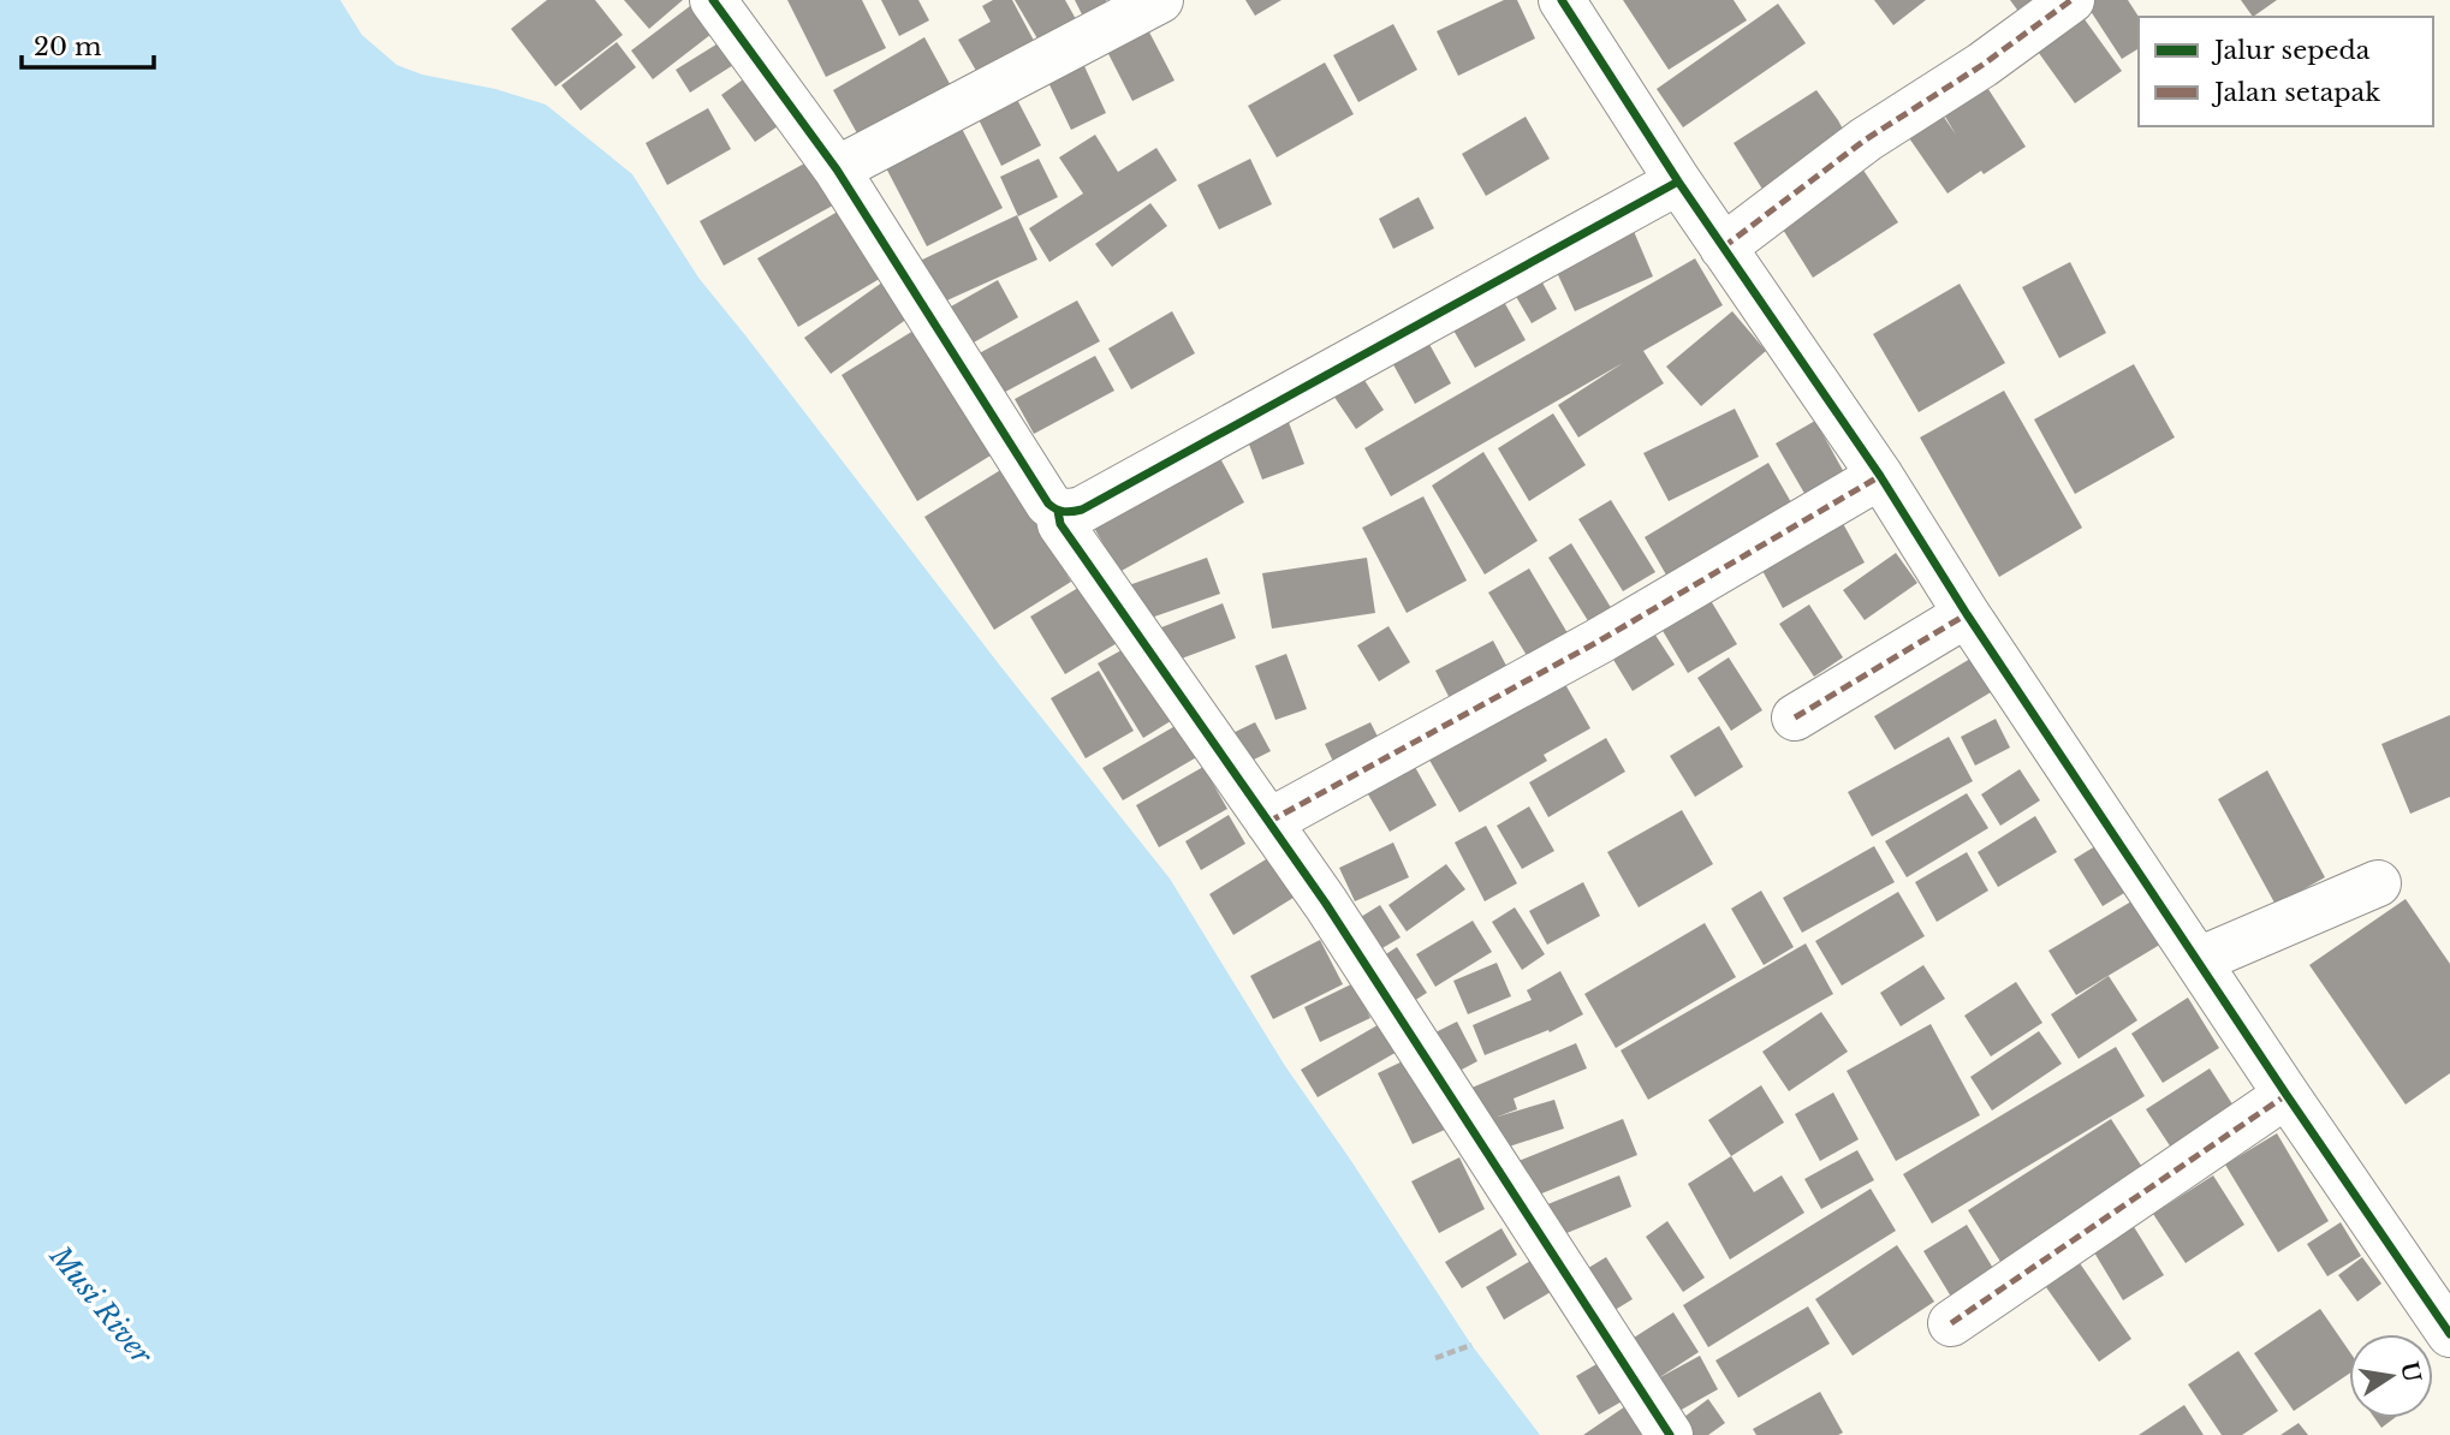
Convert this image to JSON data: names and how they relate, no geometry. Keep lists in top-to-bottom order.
{
  "water": ["Musi River"],
  "legend": ["Jalur sepeda", "Jalan setapak"],
  "scale_bar": "20 m",
  "north": "right"
}
